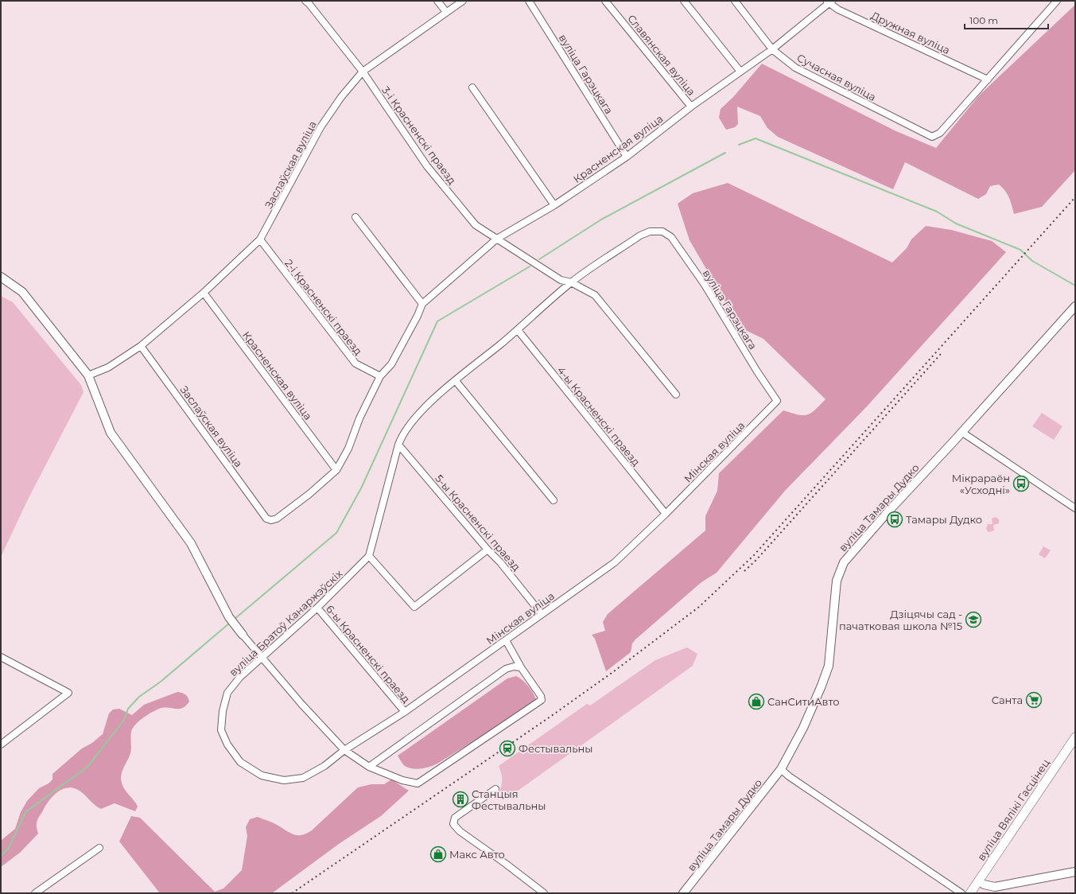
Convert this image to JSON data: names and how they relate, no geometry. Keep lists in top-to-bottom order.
{
  "streets": {
    "main road": ["вуліца Вялікі Гасцінец"],
    "street": [
      "Дружная вуліца",
      "Славянская вуліца",
      "вуліца Гарэцкага",
      "Сучасная вуліца",
      "3-і Красненскі праезд",
      "Красненская вуліца",
      "Заслаўская вуліца",
      "2-і Красненскі праезд",
      "4-ы Красненскі праезд",
      "Мінская вуліца",
      "вуліца Тамары Дудко",
      "5-ы Красненскі праезд",
      "вуліца Братоў Канаржэўскіх",
      "6-ы Красненскі праезд"
    ]
  },
  "crossings": [
    ["Дружная вуліца", "Сучасная вуліца"],
    ["Дружная вуліца", "Красненская вуліца"],
    ["Славянская вуліца", "Красненская вуліца"],
    ["вуліца Гарэцкага", "3-і Красненскі праезд"],
    ["вуліца Гарэцкага", "Красненская вуліца"],
    ["вуліца Гарэцкага", "Мінская вуліца"],
    ["Сучасная вуліца", "Красненская вуліца"],
    ["3-і Красненскі праезд", "Красненская вуліца"],
    ["3-і Красненскі праезд", "Заслаўская вуліца"],
    ["Красненская вуліца", "Заслаўская вуліца"],
    ["Красненская вуліца", "2-і Красненскі праезд"],
    ["Заслаўская вуліца", "2-і Красненскі праезд"],
    ["4-ы Красненскі праезд", "Мінская вуліца"],
    ["Мінская вуліца", "5-ы Красненскі праезд"],
    ["Мінская вуліца", "вуліца Братоў Канаржэўскіх"],
    ["Мінская вуліца", "6-ы Красненскі праезд"],
    ["вуліца Братоў Канаржэўскіх", "6-ы Красненскі праезд"]
  ],
  "places": {
    "bus stop": ["Мікрараён «Усходні»", "Тамары Дудко"],
    "school or university": ["Дзіцячы сад - пачатковая школа №15"],
    "supermarket": ["Санта"],
    "shop": ["СанСитиАвто", "Макс Авто"],
    "station": ["Фестывальны"],
    "building": ["Станцыя Фестывальны"]
  },
  "scale_bar": "100 m"
}
